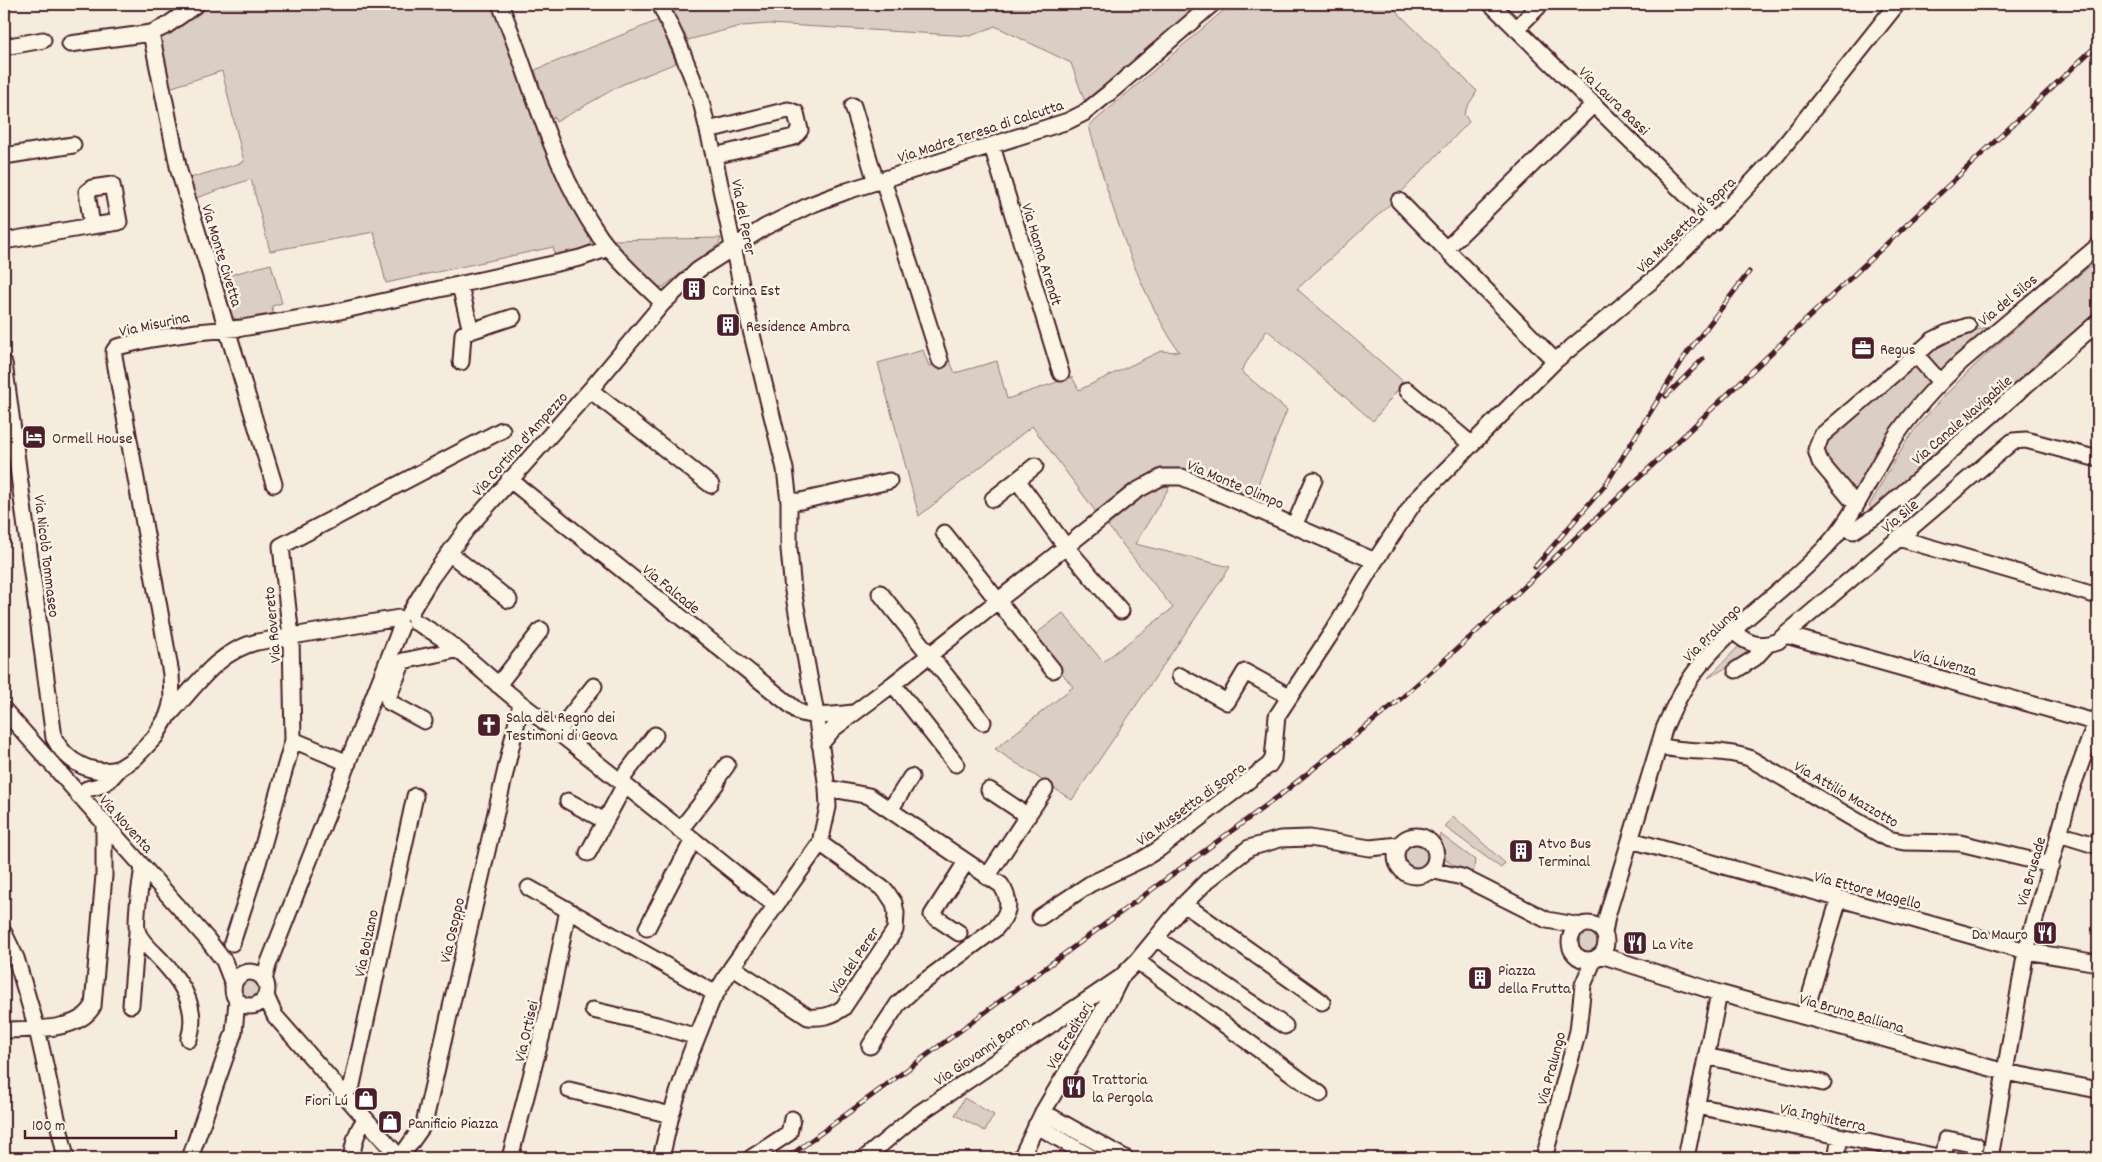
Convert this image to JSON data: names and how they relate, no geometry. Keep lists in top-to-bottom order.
{
  "streets": {
    "street": [
      "Via Laura Bassi",
      "Via Madre Teresa di Calcutta",
      "Via del Perer",
      "Via Mussetta di Sopra",
      "Via Hanna Arendt",
      "Via Monte Civetta",
      "Via del Silos",
      "Via Misurina",
      "Via Canale Navigabile",
      "Via Cortina d'Ampezzo",
      "Via Monte Olimpo",
      "Via Sile",
      "Via Nicolò Tommaseo",
      "Via Falcade",
      "Via Rovereto",
      "Via Pralungo",
      "Via Livenza",
      "Via Attilio Mazzotto",
      "Via Noventa",
      "Via Brusade",
      "Via Ettore Magello",
      "Via Osoppo",
      "Via Bolzano",
      "Via Bruno Balliana",
      "Via Ortisei",
      "Via Ereditari",
      "Via Giovanni Baron",
      "Via Inghilterra"
    ]
  },
  "crossings": [
    ["Via Laura Bassi", "Via Mussetta di Sopra"],
    ["Via Madre Teresa di Calcutta", "Via del Perer"],
    ["Via Madre Teresa di Calcutta", "Via Hanna Arendt"],
    ["Via Madre Teresa di Calcutta", "Via Cortina d'Ampezzo"],
    ["Via del Perer", "Via Cortina d'Ampezzo"],
    ["Via del Perer", "Via Monte Olimpo"],
    ["Via del Perer", "Via Falcade"],
    ["Via Mussetta di Sopra", "Via Monte Olimpo"],
    ["Via Monte Civetta", "Via Misurina"],
    ["Via del Silos", "Via Pralungo"],
    ["Via Misurina", "Via Noventa"],
    ["Via Canale Navigabile", "Via Pralungo"],
    ["Via Cortina d'Ampezzo", "Via Falcade"],
    ["Via Cortina d'Ampezzo", "Via Noventa"],
    ["Via Sile", "Via Livenza"],
    ["Via Pralungo", "Via Attilio Mazzotto"],
    ["Via Pralungo", "Via Ettore Magello"],
    ["Via Pralungo", "Via Bruno Balliana"],
    ["Via Pralungo", "Via Ereditari"],
    ["Via Livenza", "Via Brusade"],
    ["Via Attilio Mazzotto", "Via Brusade"],
    ["Via Brusade", "Via Ettore Magello"],
    ["Via Brusade", "Via Bruno Balliana"],
    ["Via Bruno Balliana", "Via Ereditari"],
    ["Via Ereditari", "Via Giovanni Baron"]
  ],
  "places": {
    "building": [
      "Cortina Est",
      "Residence Ambra",
      "Atvo Bus Terminal",
      "Piazza della Frutta"
    ],
    "office": ["Regus"],
    "hotel": ["Ormell House"],
    "church": ["Sala del Regno dei Testimoni di Geova"],
    "restaurant": ["Da Mauro", "La Vite", "Trattoria la Pergola"],
    "shop": ["Fiori Lú", "Panificio Piazza"]
  },
  "scale_bar": "100 m"
}
